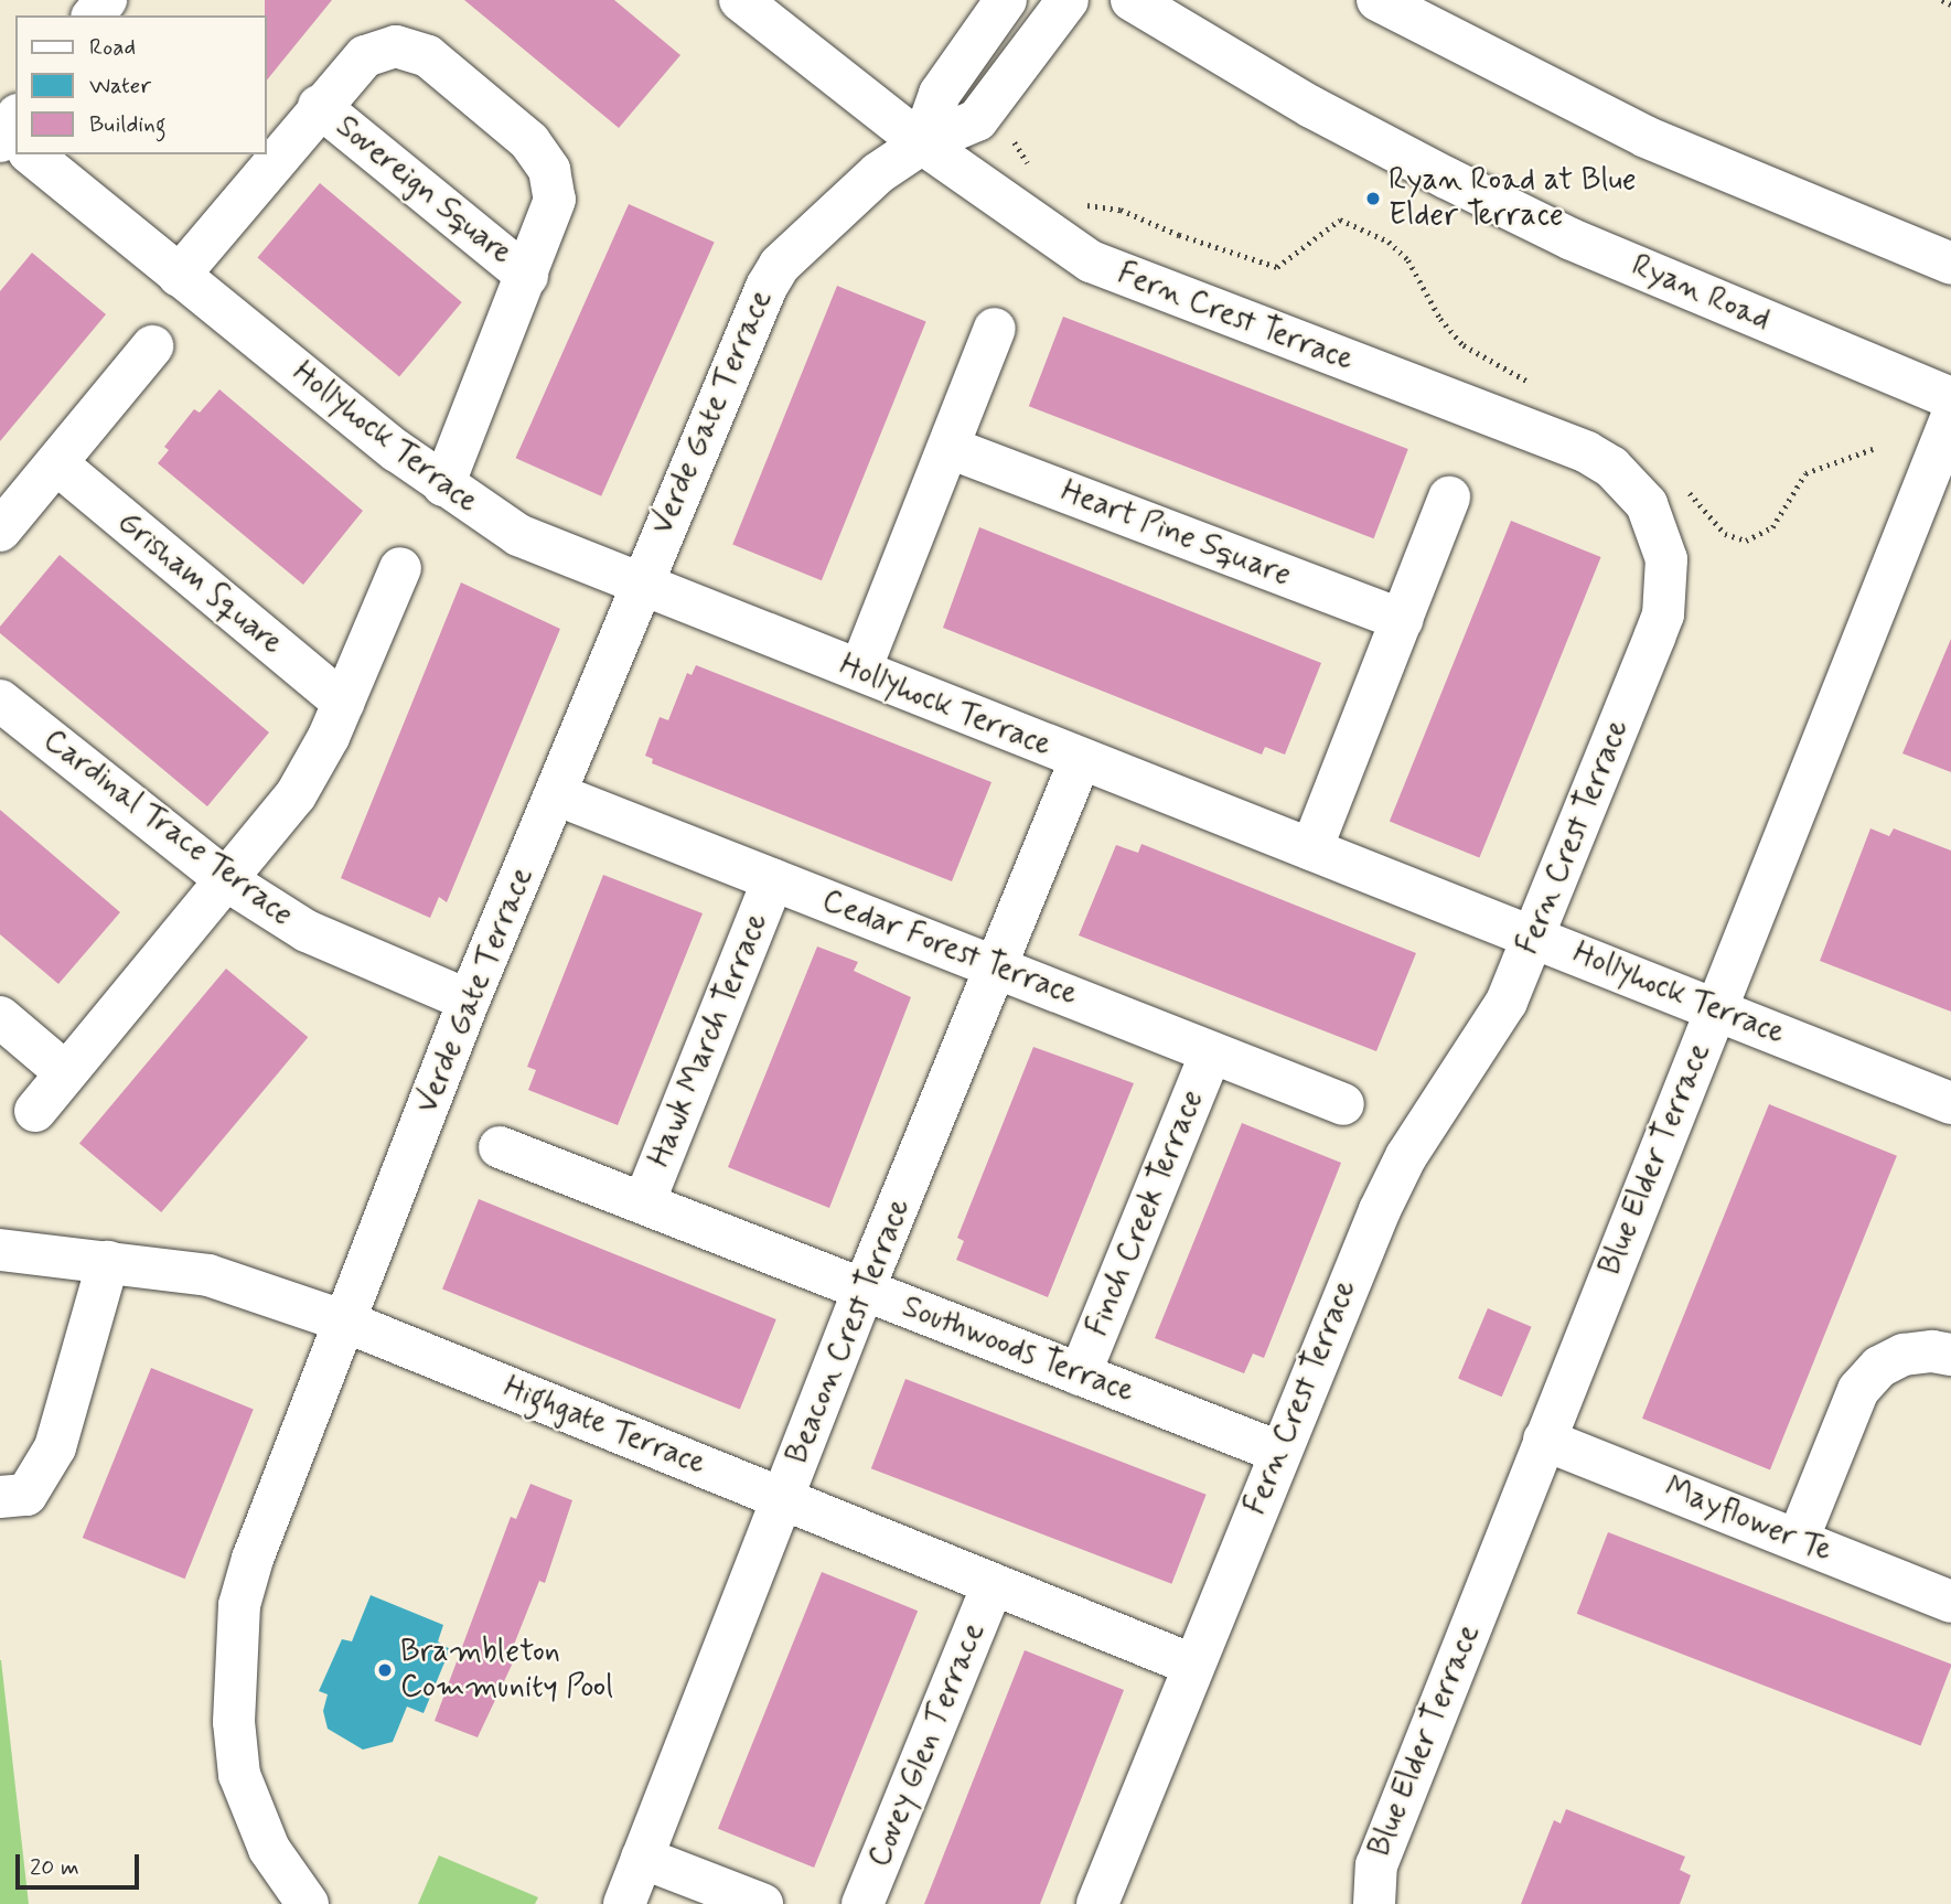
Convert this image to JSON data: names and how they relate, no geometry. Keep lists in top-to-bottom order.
{
  "streets": {
    "street": [
      "Sovereign Square",
      "Ryan Road",
      "Fern Crest Terrace",
      "Verde Gate Terrace",
      "Hollyhock Terrace",
      "Heart Pine Square",
      "Grisham Square",
      "Cardinal Trace Terrace",
      "Cedar Forest Terrace",
      "Hawk March Terrace",
      "Blue Elder Terrace",
      "Finch Creek Terrace",
      "Beacon Crest Terrace",
      "Southwoods Terrace",
      "Highgate Terrace",
      "Mayflower Te",
      "Covey Glen Terrace"
    ]
  },
  "crossings": [
    ["Sovereign Square", "Hollyhock Terrace"],
    ["Fern Crest Terrace", "Verde Gate Terrace"],
    ["Fern Crest Terrace", "Hollyhock Terrace"],
    ["Fern Crest Terrace", "Southwoods Terrace"],
    ["Fern Crest Terrace", "Highgate Terrace"],
    ["Verde Gate Terrace", "Hollyhock Terrace"],
    ["Verde Gate Terrace", "Cardinal Trace Terrace"],
    ["Verde Gate Terrace", "Cedar Forest Terrace"],
    ["Verde Gate Terrace", "Highgate Terrace"],
    ["Hollyhock Terrace", "Blue Elder Terrace"],
    ["Hollyhock Terrace", "Beacon Crest Terrace"],
    ["Cedar Forest Terrace", "Hawk March Terrace"],
    ["Cedar Forest Terrace", "Finch Creek Terrace"],
    ["Cedar Forest Terrace", "Beacon Crest Terrace"],
    ["Hawk March Terrace", "Southwoods Terrace"],
    ["Blue Elder Terrace", "Mayflower Te"],
    ["Finch Creek Terrace", "Southwoods Terrace"],
    ["Beacon Crest Terrace", "Southwoods Terrace"],
    ["Beacon Crest Terrace", "Highgate Terrace"],
    ["Highgate Terrace", "Covey Glen Terrace"]
  ],
  "places": ["Ryan Road at Blue Elder Terrace", "Brambleton Community Pool"],
  "legend": ["Road", "Water", "Building"],
  "scale_bar": "20 m"
}
